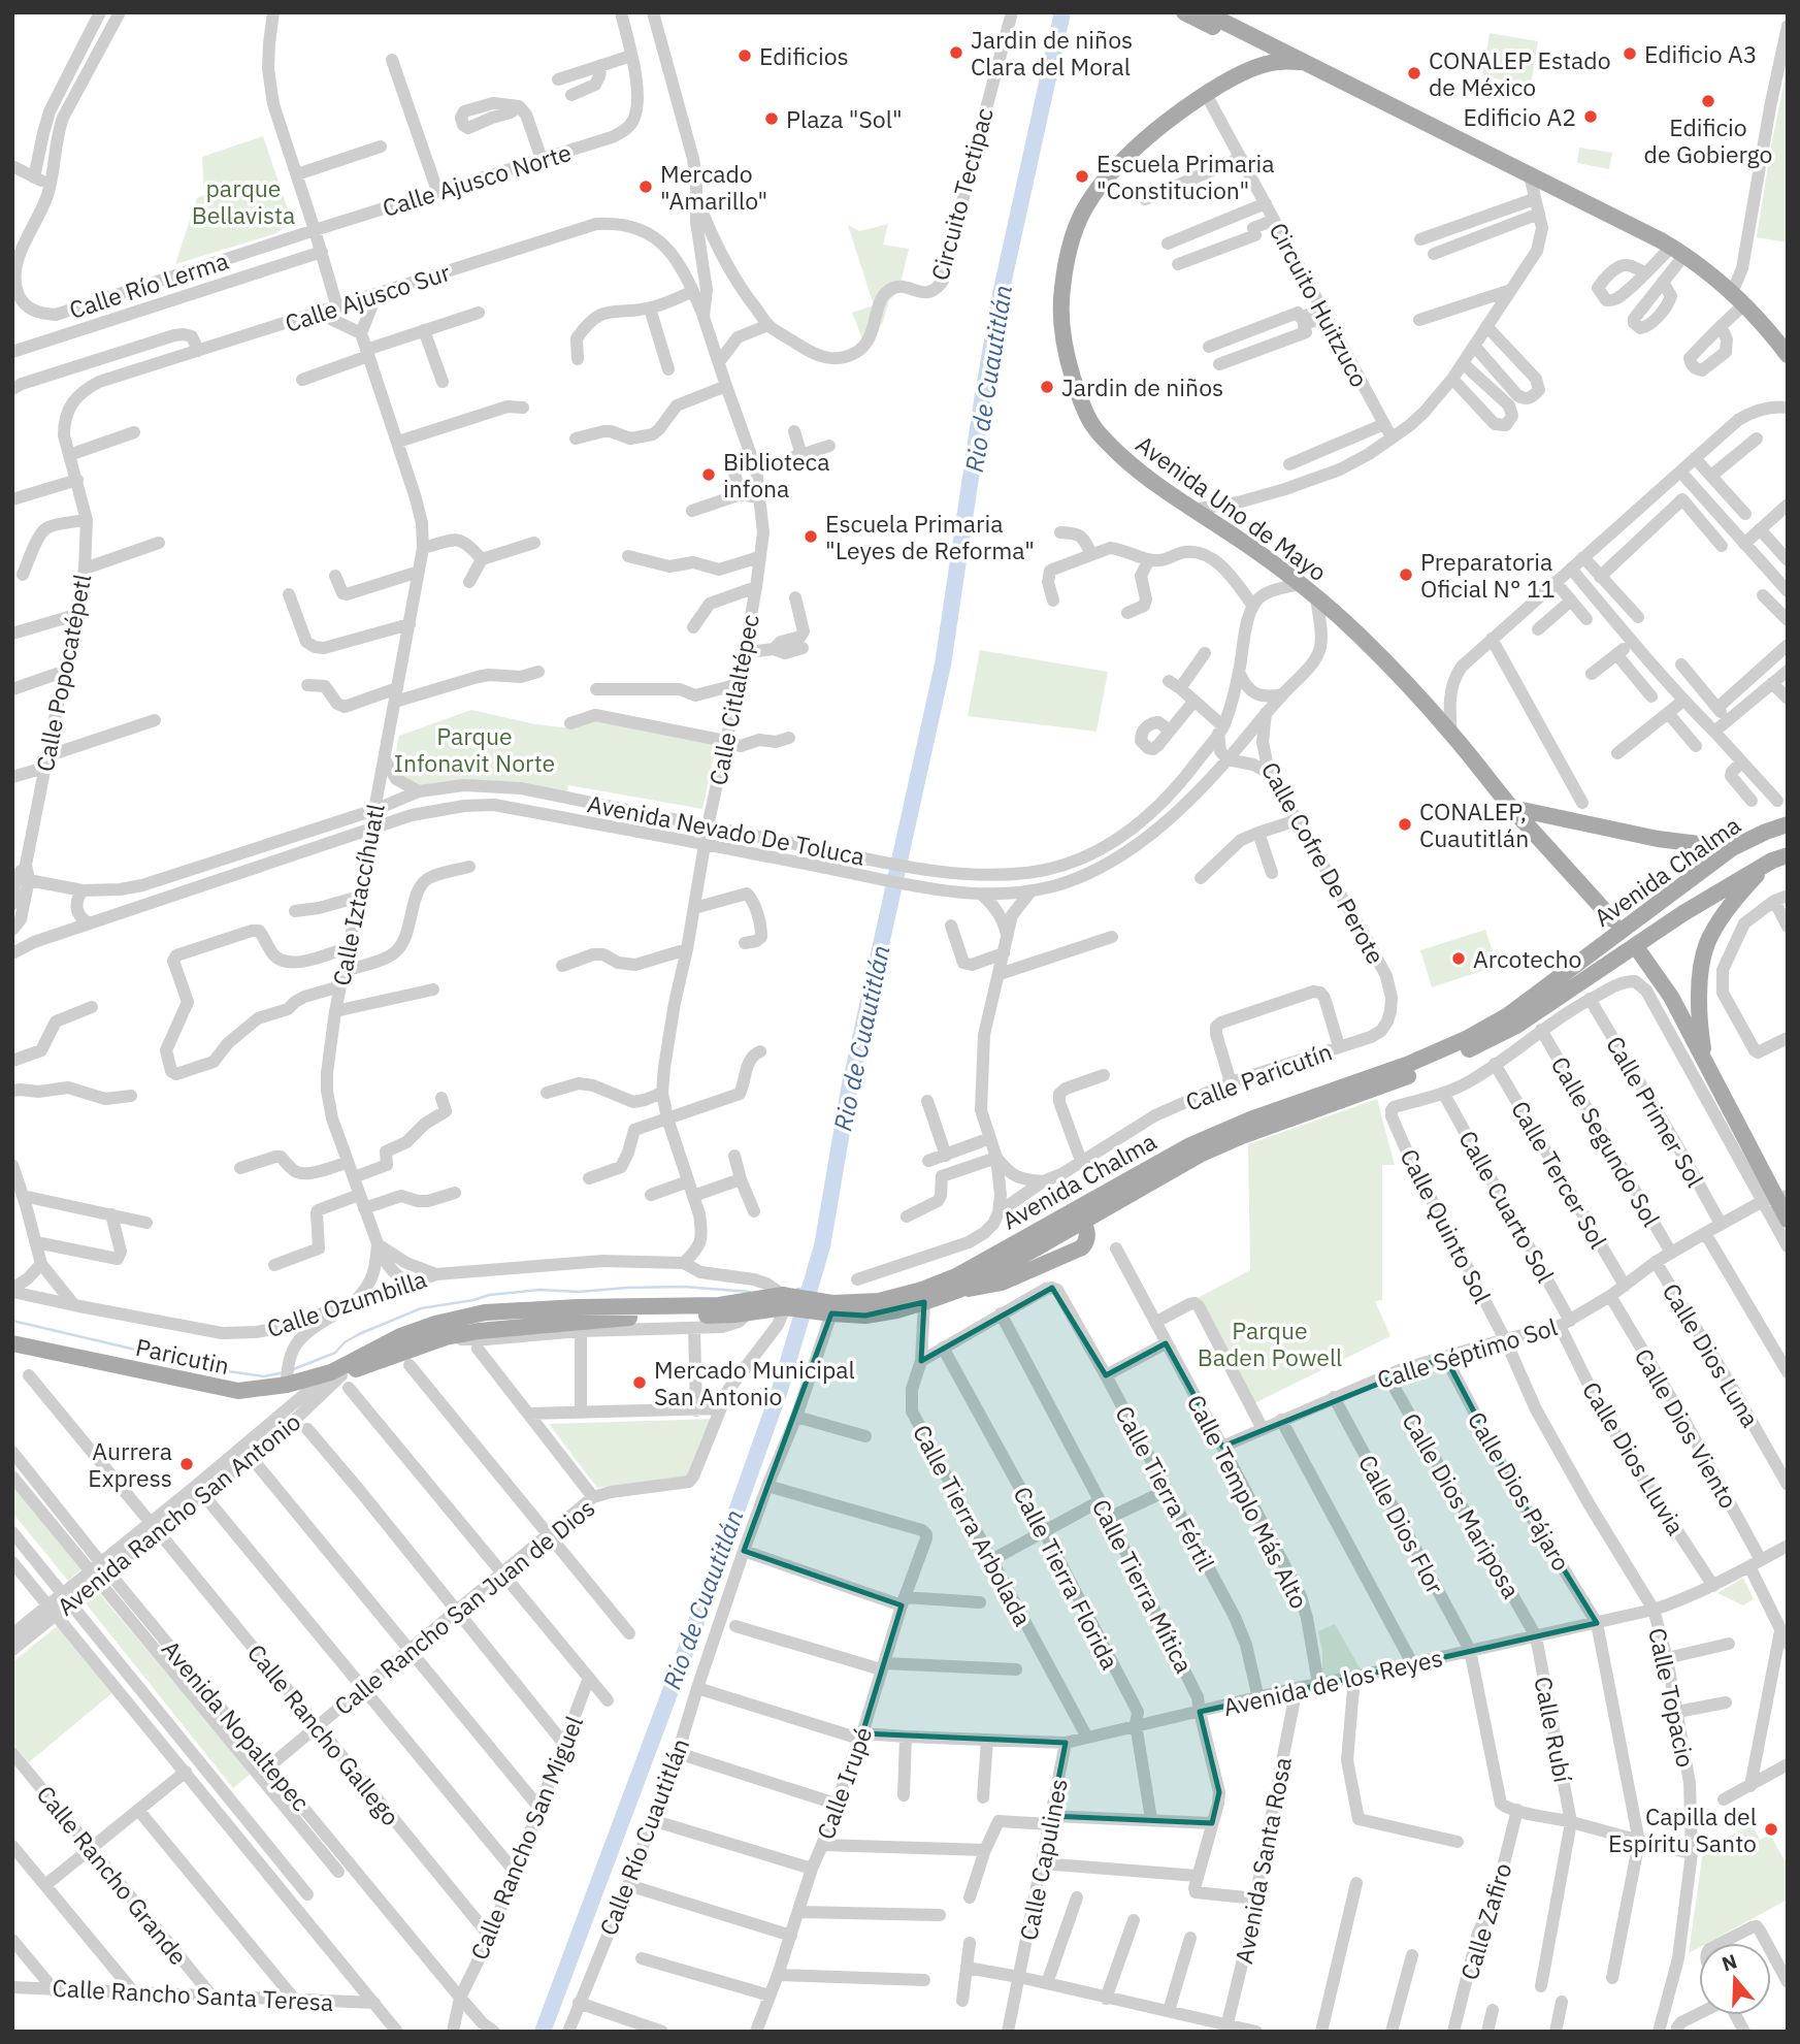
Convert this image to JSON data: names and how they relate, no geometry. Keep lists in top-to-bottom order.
{
  "streets": {
    "main road": ["Avenida Uno de Mayo", "Avenida Chalma", "Paricutin"],
    "street": [
      "Calle Ajusco Norte",
      "Circuito Tectipac",
      "Calle Río Lerma",
      "Calle Ajusco Sur",
      "Circuito Huitzuco",
      "Calle Popocatépetl",
      "Calle Citlaltépec",
      "Avenida Nevado De Toluca",
      "Calle Cofre De Perote",
      "Calle Iztaccíhuatl",
      "Calle Paricutín",
      "Calle Primer Sol",
      "Calle Segundo Sol",
      "Calle Tercer Sol",
      "Calle Cuarto Sol",
      "Calle Quinto Sol",
      "Calle Ozumbilla",
      "Calle Séptimo Sol",
      "Calle Dios Luna",
      "Calle Dios Viento",
      "Calle Dios Lluvia",
      "Calle Tierra Fértil",
      "Calle Dios Pájaro",
      "Calle Templo Más Alto",
      "Calle Dios Mariposa",
      "Avenida Rancho San Antonio",
      "Calle Dios Flor",
      "Calle Tierra Arbolada",
      "Calle Tierra Florida",
      "Calle Tierra Mítica",
      "Calle Rancho San Juan de Dios",
      "Avenida de los Reyes",
      "Calle Topacio",
      "Avenida Nopaltepec",
      "Calle Rubí",
      "Calle Rancho Gallego",
      "Calle Irupé",
      "Calle Río Cuautitlán",
      "Calle Rancho San Miguel",
      "Calle Capulines",
      "Avenida Santa Rosa",
      "Calle Rancho Grande",
      "Calle Zafiro",
      "Calle Rancho Santa Teresa"
    ]
  },
  "crossings": [
    ["Calle Ajusco Norte", "Calle Río Lerma"],
    ["Calle Ajusco Sur", "Calle Popocatépetl"],
    ["Calle Ajusco Sur", "Calle Citlaltépec"],
    ["Circuito Huitzuco", "Avenida Uno de Mayo"],
    ["Avenida Uno de Mayo", "Avenida Nevado De Toluca"],
    ["Calle Popocatépetl", "Avenida Nevado De Toluca"],
    ["Calle Citlaltépec", "Avenida Nevado De Toluca"],
    ["Calle Citlaltépec", "Calle Ozumbilla"],
    ["Avenida Nevado De Toluca", "Calle Cofre De Perote"],
    ["Avenida Nevado De Toluca", "Calle Iztaccíhuatl"],
    ["Calle Cofre De Perote", "Calle Paricutín"],
    ["Avenida Chalma", "Paricutin"],
    ["Avenida Chalma", "Avenida Rancho San Antonio"],
    ["Avenida Chalma", "Calle Tierra Arbolada"],
    ["Avenida Chalma", "Calle Rancho San Juan de Dios"],
    ["Avenida Chalma", "Calle Río Cuautitlán"],
    ["Calle Iztaccíhuatl", "Calle Ozumbilla"],
    ["Calle Primer Sol", "Calle Séptimo Sol"],
    ["Calle Segundo Sol", "Calle Séptimo Sol"],
    ["Calle Tercer Sol", "Calle Séptimo Sol"],
    ["Calle Cuarto Sol", "Calle Quinto Sol"],
    ["Calle Cuarto Sol", "Calle Séptimo Sol"],
    ["Calle Cuarto Sol", "Calle Dios Lluvia"],
    ["Calle Quinto Sol", "Calle Séptimo Sol"],
    ["Calle Quinto Sol", "Avenida de los Reyes"],
    ["Calle Quinto Sol", "Calle Topacio"],
    ["Calle Séptimo Sol", "Calle Dios Luna"],
    ["Calle Séptimo Sol", "Calle Dios Viento"],
    ["Calle Séptimo Sol", "Calle Dios Lluvia"],
    ["Calle Séptimo Sol", "Calle Dios Pájaro"],
    ["Calle Séptimo Sol", "Calle Templo Más Alto"],
    ["Calle Séptimo Sol", "Calle Dios Mariposa"],
    ["Calle Séptimo Sol", "Calle Dios Flor"],
    ["Paricutin", "Avenida Rancho San Antonio"],
    ["Calle Dios Viento", "Avenida de los Reyes"],
    ["Calle Dios Lluvia", "Avenida de los Reyes"],
    ["Calle Tierra Fértil", "Calle Tierra Mítica"],
    ["Calle Tierra Fértil", "Avenida de los Reyes"],
    ["Calle Dios Pájaro", "Avenida de los Reyes"],
    ["Calle Templo Más Alto", "Avenida de los Reyes"],
    ["Calle Dios Mariposa", "Avenida de los Reyes"],
    ["Calle Dios Mariposa", "Calle Rubí"],
    ["Avenida Rancho San Antonio", "Avenida Nopaltepec"],
    ["Avenida Rancho San Antonio", "Calle Rancho Gallego"],
    ["Calle Dios Flor", "Avenida de los Reyes"],
    ["Calle Tierra Arbolada", "Avenida de los Reyes"],
    ["Calle Tierra Florida", "Avenida de los Reyes"],
    ["Calle Tierra Mítica", "Avenida de los Reyes"],
    ["Calle Rancho San Juan de Dios", "Avenida Nopaltepec"],
    ["Calle Rancho San Juan de Dios", "Calle Rancho Gallego"],
    ["Avenida de los Reyes", "Calle Topacio"],
    ["Avenida de los Reyes", "Calle Rubí"],
    ["Avenida de los Reyes", "Calle Irupé"],
    ["Avenida de los Reyes", "Calle Río Cuautitlán"],
    ["Avenida de los Reyes", "Calle Capulines"],
    ["Avenida de los Reyes", "Avenida Santa Rosa"],
    ["Avenida Nopaltepec", "Calle Rancho San Miguel"],
    ["Calle Rancho Gallego", "Calle Rancho San Miguel"],
    ["Calle Irupé", "Calle Río Cuautitlán"],
    ["Calle Rancho Grande", "Calle Rancho Santa Teresa"]
  ],
  "water": ["Rio de Cuautitlán"],
  "parks": ["parque Bellavista", "Parque Infonavit Norte", "Parque Baden Powell"],
  "places": [
    "Jardin de niños Clara del Moral",
    "Edificio A3",
    "Edificios",
    "CONALEP Estado de México",
    "Edificio de Gobiergo",
    "Edificio A2",
    "Plaza \"Sol\"",
    "Escuela Primaria \"Constitucion\"",
    "Mercado \"Amarillo\"",
    "Jardin de niños",
    "Biblioteca infona",
    "Escuela Primaria \"Leyes de Reforma\"",
    "Preparatoria Oficial N° 11",
    "CONALEP, Cuautitlán",
    "Arcotecho",
    "Mercado Municipal San Antonio",
    "Aurrera Express",
    "Capilla del Espíritu Santo"
  ],
  "north": "top"
}
